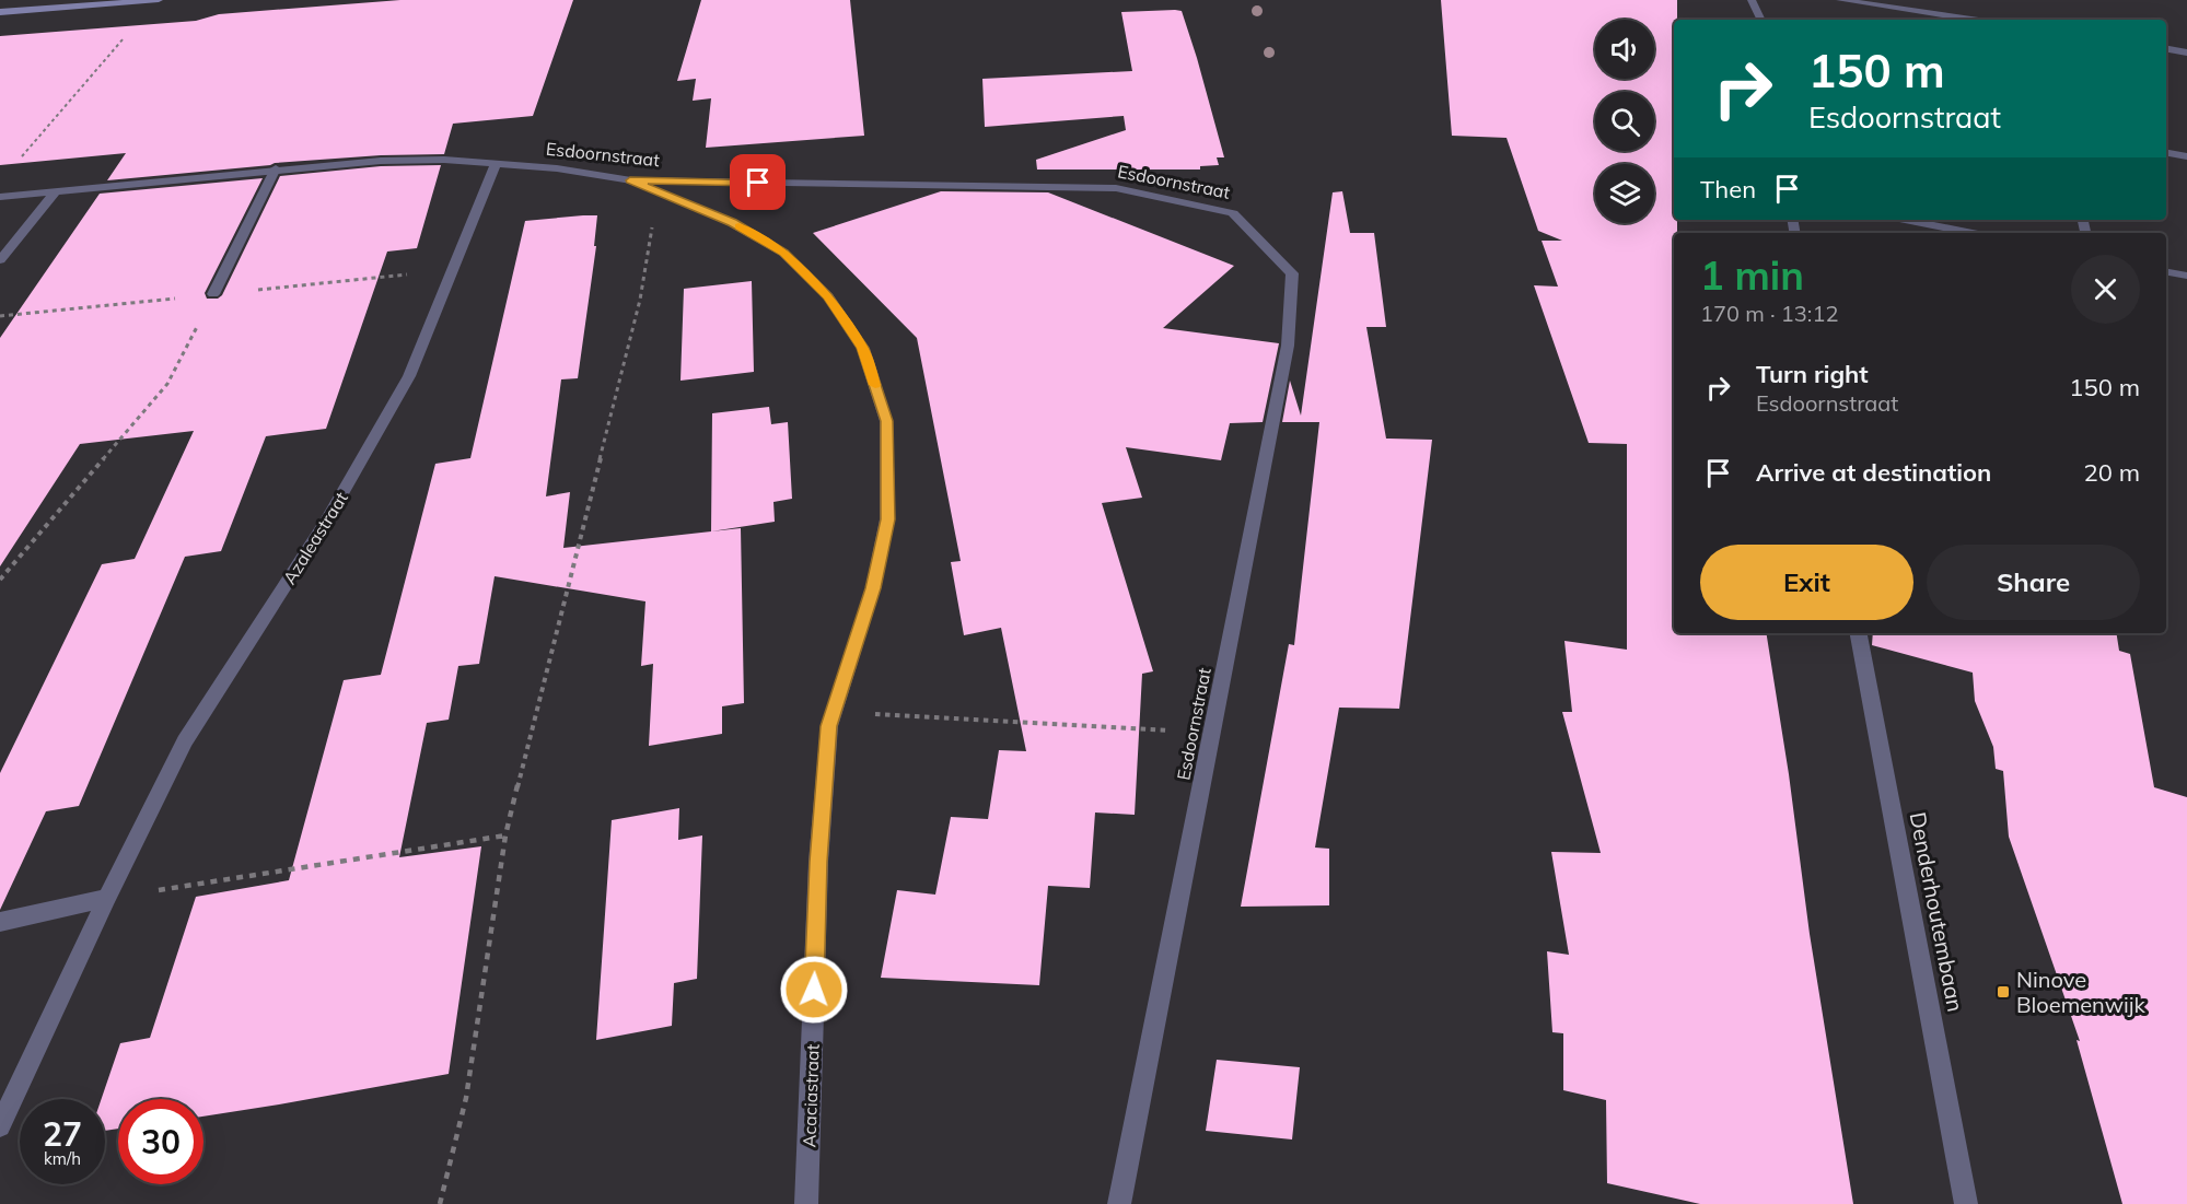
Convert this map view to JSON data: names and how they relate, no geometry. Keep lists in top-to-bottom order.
{
  "streets": {
    "street": [
      "Esdoornstraat",
      "Azaleastraat",
      "Denderhoutembaan",
      "Acaciastraat"
    ]
  },
  "crossings": [
    ["Esdoornstraat", "Azaleastraat"],
    ["Esdoornstraat", "Acaciastraat"]
  ],
  "places": {
    "transit": ["Ninove Bloemenwijk"]
  },
  "page": {
    "turn": ["150 m", "Esdoornstraat"],
    "then": "Then",
    "heading": ["1 min", "170 m · 13:12"],
    "list": [
      {
        "name": "Turn right",
        "note": "Esdoornstraat",
        "value": "150 m"
      },
      {
        "name": "Arrive at destination",
        "value": "20 m"
      }
    ],
    "buttons": ["Exit", "Share"],
    "speed": "27 km/h",
    "limit": "30"
  }
}
